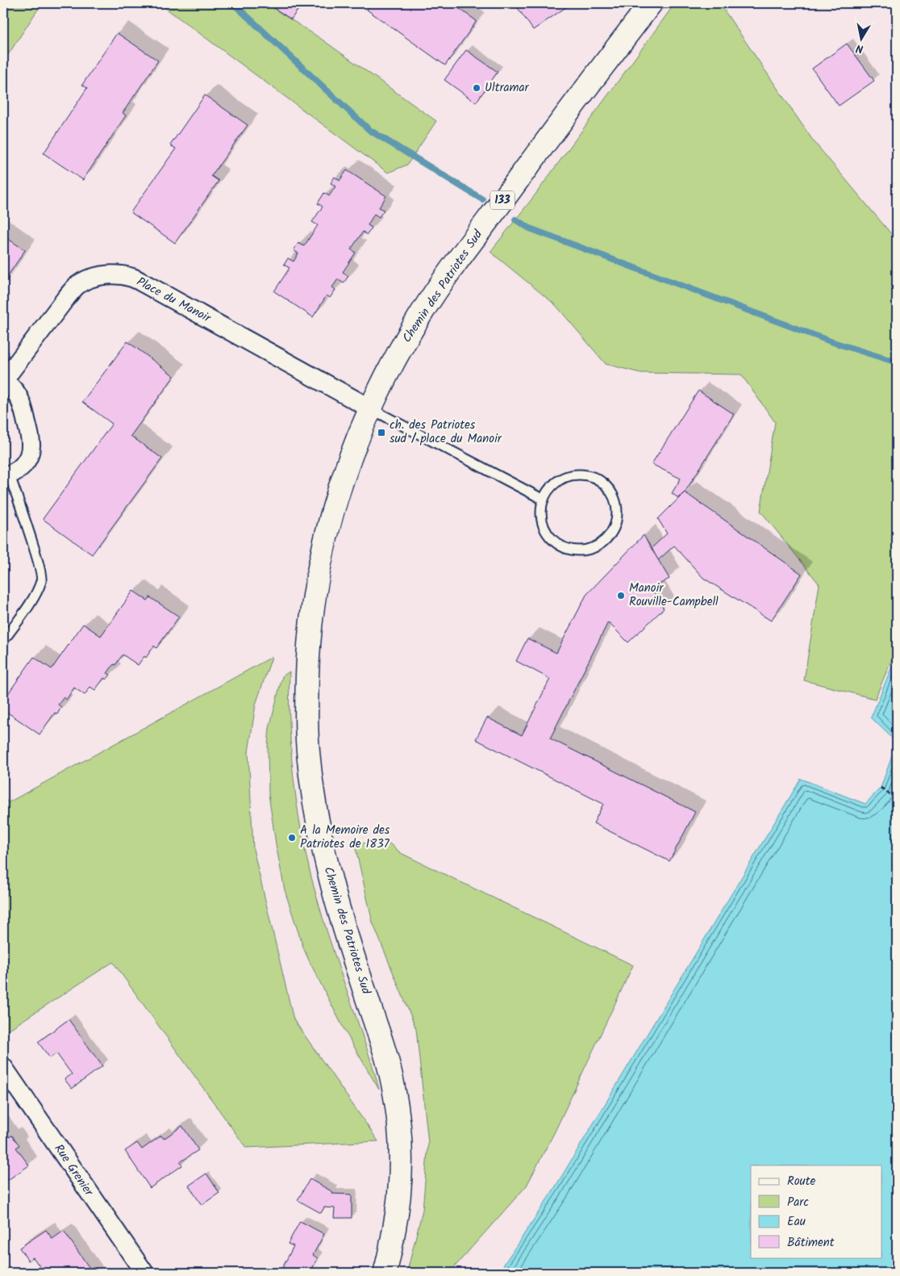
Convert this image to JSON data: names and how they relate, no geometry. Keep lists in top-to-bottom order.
{
  "streets": {
    "main road": ["133", "Chemin des Patriotes Sud"],
    "street": ["Place du Manoir", "Rue Grenier"]
  },
  "crossings": [
    ["Chemin des Patriotes Sud", "Place du Manoir"]
  ],
  "places": {
    "other": ["Ultramar", "Manoir Rouville-Campbell", "A la Memoire des Patriotes de 1837"],
    "transit": ["ch. des Patriotes sud / place du Manoir"]
  },
  "legend": [
    "Route",
    "Parc",
    "Eau",
    "Bâtiment"
  ],
  "north": "bottom"
}
